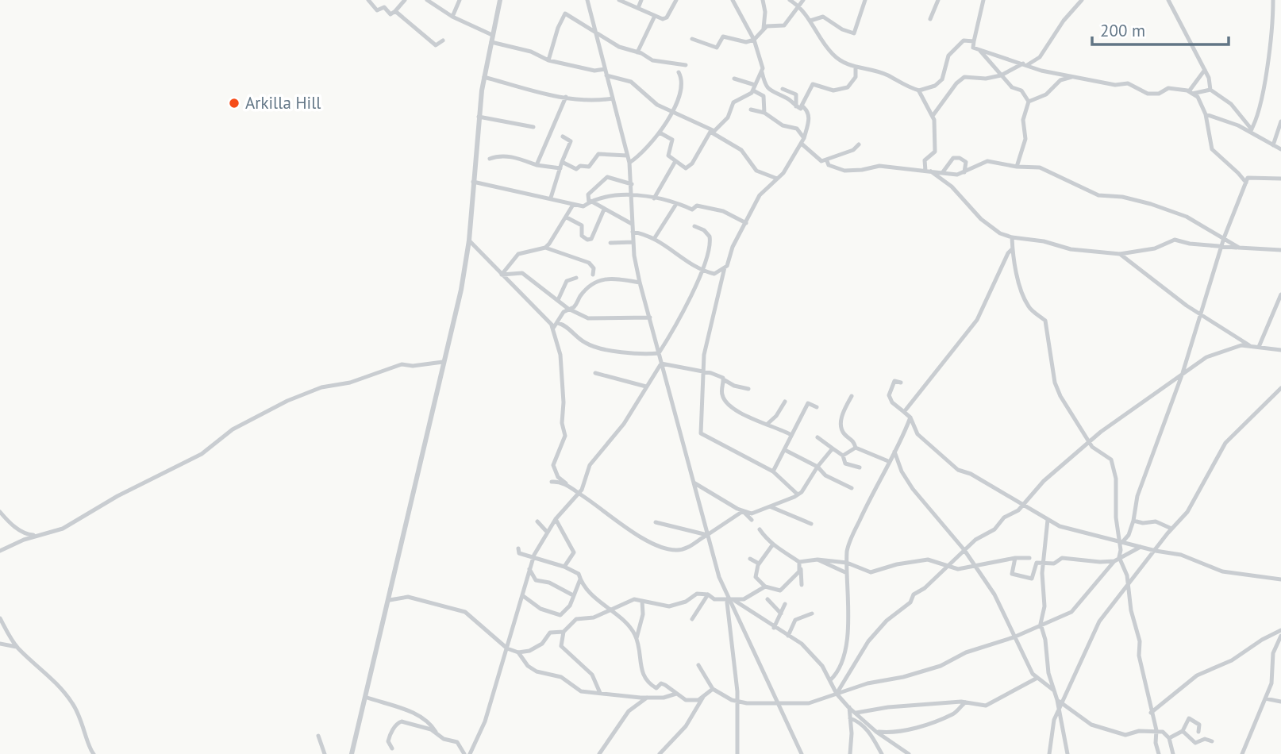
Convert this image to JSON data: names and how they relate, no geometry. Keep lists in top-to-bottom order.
{
  "places": ["Arkilla Hill"],
  "scale_bar": "200 m"
}
